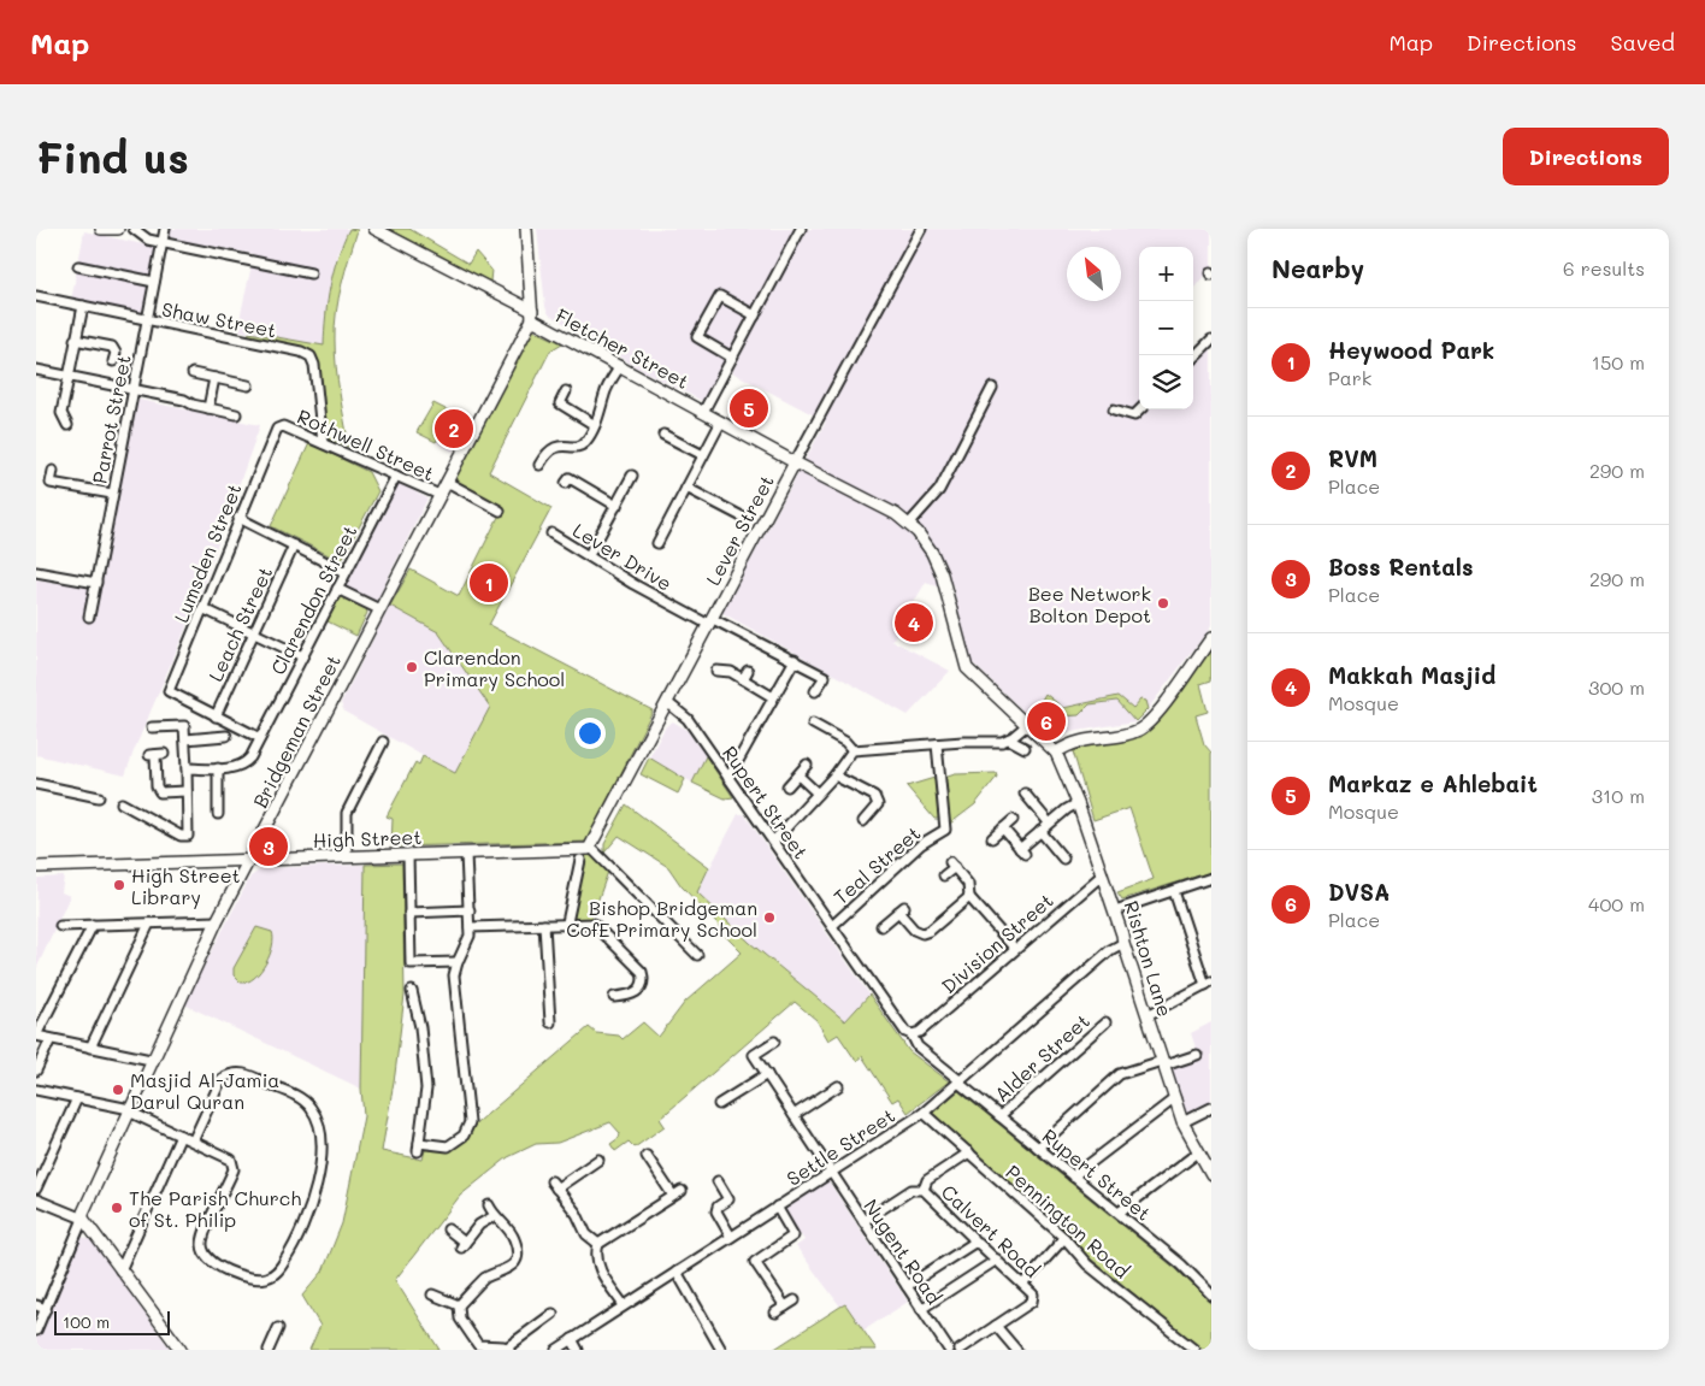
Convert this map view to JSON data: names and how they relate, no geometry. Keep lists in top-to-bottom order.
{
  "streets": {
    "street": [
      "Shaw Street",
      "Fletcher Street",
      "Parrot Street",
      "Rothwell Street",
      "Lever Street",
      "Lumsden Street",
      "Lever Drive",
      "Clarendon Street",
      "Leach Street",
      "Bridgeman Street",
      "Rupert Street",
      "High Street",
      "Teal Street",
      "Division Street",
      "Rishton Lane",
      "Alder Street",
      "Settle Street",
      "Pennington Road",
      "Calvert Road",
      "Nugent Road"
    ]
  },
  "crossings": [
    ["Shaw Street", "Parrot Street"],
    ["Shaw Street", "Rothwell Street"],
    ["Fletcher Street", "Lever Street"],
    ["Fletcher Street", "Bridgeman Street"],
    ["Fletcher Street", "Rishton Lane"],
    ["Rothwell Street", "Lumsden Street"],
    ["Rothwell Street", "Clarendon Street"],
    ["Rothwell Street", "Bridgeman Street"],
    ["Lever Street", "Lever Drive"],
    ["Lever Street", "Rupert Street"],
    ["Lever Street", "High Street"],
    ["Lumsden Street", "Leach Street"],
    ["Bridgeman Street", "High Street"],
    ["Rupert Street", "Teal Street"],
    ["Rupert Street", "Division Street"],
    ["Rupert Street", "Alder Street"],
    ["Rupert Street", "Settle Street"],
    ["Division Street", "Rishton Lane"],
    ["Rishton Lane", "Settle Street"],
    ["Settle Street", "Pennington Road"],
    ["Settle Street", "Nugent Road"]
  ],
  "places": [
    "Bee Network Bolton Depot",
    "Clarendon Primary School",
    "High Street Library",
    "Bishop Bridgeman CofE Primary School",
    "Masjid Al-Jamia Darul Quran",
    "The Parish Church of St. Philip"
  ],
  "scale_bar": "100 m",
  "north": "top left",
  "page": {
    "header": "Map",
    "nav": ["Map", "Directions", "Saved"],
    "buttons": "Directions",
    "title": "Find us",
    "heading": ["Nearby", "6 results"],
    "map_buttons": ["+", "−"],
    "list": [
      {
        "mark": "1",
        "name": "Heywood Park",
        "note": "Park",
        "value": "150 m"
      },
      {
        "mark": "2",
        "name": "RVM",
        "note": "Place",
        "value": "290 m"
      },
      {
        "mark": "3",
        "name": "Boss Rentals",
        "note": "Place",
        "value": "290 m"
      },
      {
        "mark": "4",
        "name": "Makkah Masjid",
        "note": "Mosque",
        "value": "300 m"
      },
      {
        "mark": "5",
        "name": "Markaz e Ahlebait",
        "note": "Mosque",
        "value": "310 m"
      },
      {
        "mark": "6",
        "name": "DVSA",
        "note": "Place",
        "value": "400 m"
      }
    ],
    "pins": [
      "5",
      "2",
      "1",
      "4",
      "6",
      "3"
    ],
    "scale": "100 m"
  }
}
